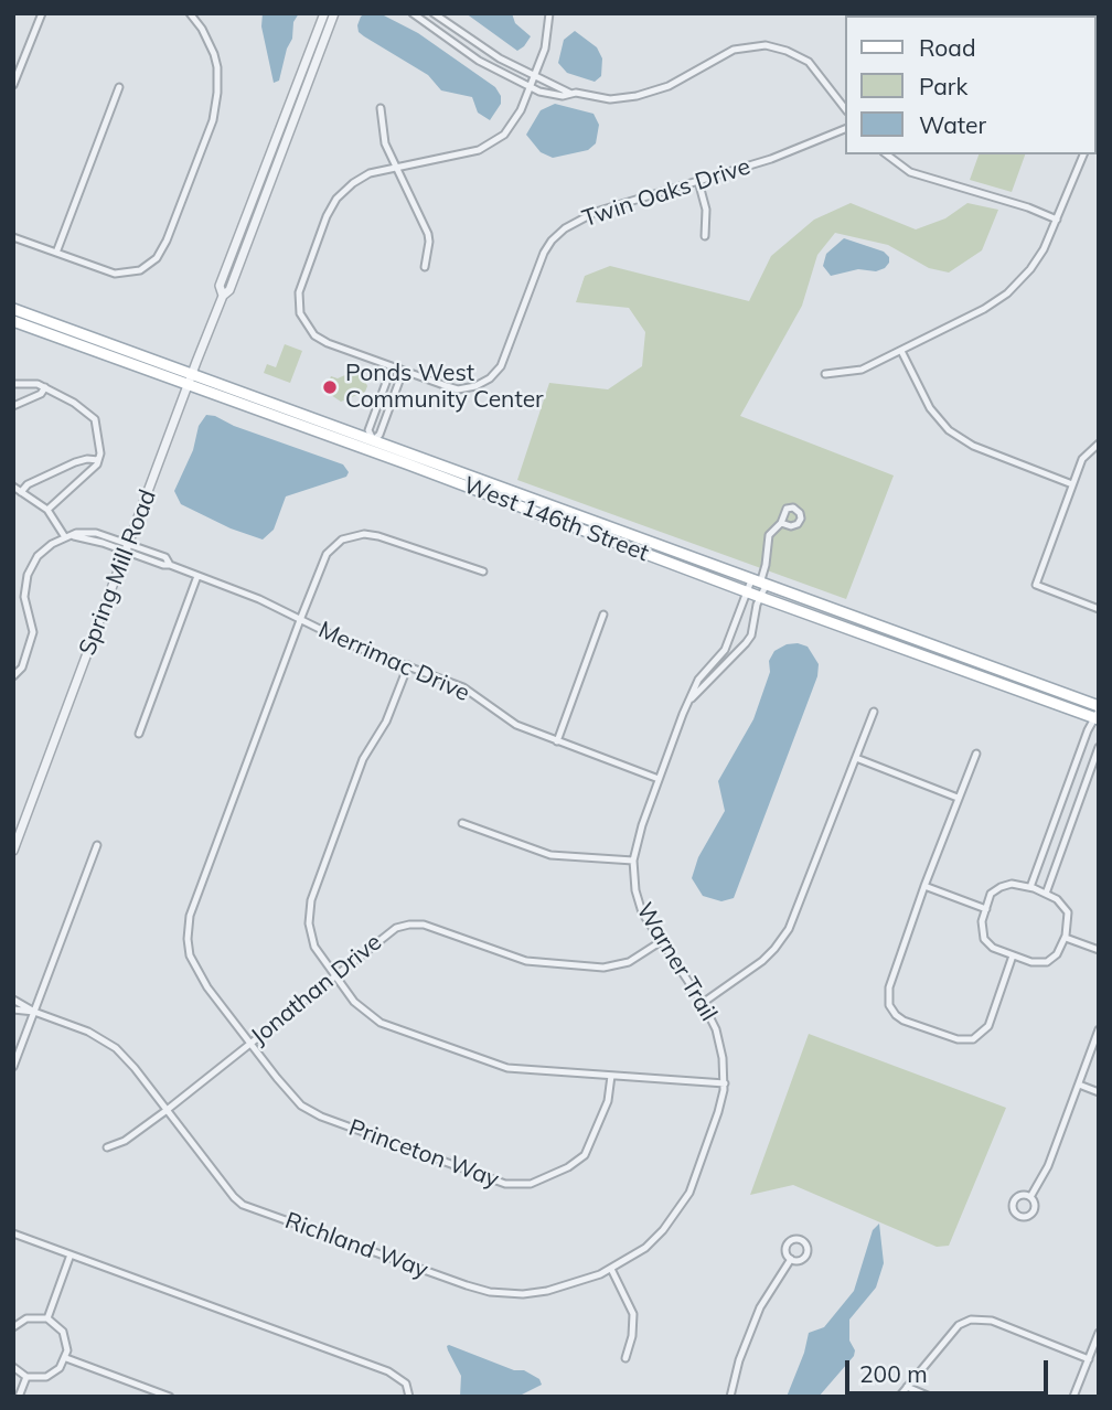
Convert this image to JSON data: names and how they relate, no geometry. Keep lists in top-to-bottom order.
{
  "streets": {
    "main road": ["West 146th Street"],
    "street": [
      "Twin Oaks Drive",
      "Spring Mill Road",
      "Merrimac Drive",
      "Warner Trail",
      "Jonathan Drive",
      "Princeton Way",
      "Richland Way"
    ]
  },
  "crossings": [
    ["West 146th Street", "Spring Mill Road"],
    ["West 146th Street", "Warner Trail"],
    ["Spring Mill Road", "Merrimac Drive"],
    ["Merrimac Drive", "Warner Trail"],
    ["Merrimac Drive", "Princeton Way"],
    ["Warner Trail", "Jonathan Drive"],
    ["Warner Trail", "Richland Way"],
    ["Jonathan Drive", "Princeton Way"],
    ["Jonathan Drive", "Richland Way"]
  ],
  "places": ["Ponds West Community Center"],
  "legend": ["Road", "Park", "Water"],
  "scale_bar": "200 m"
}
